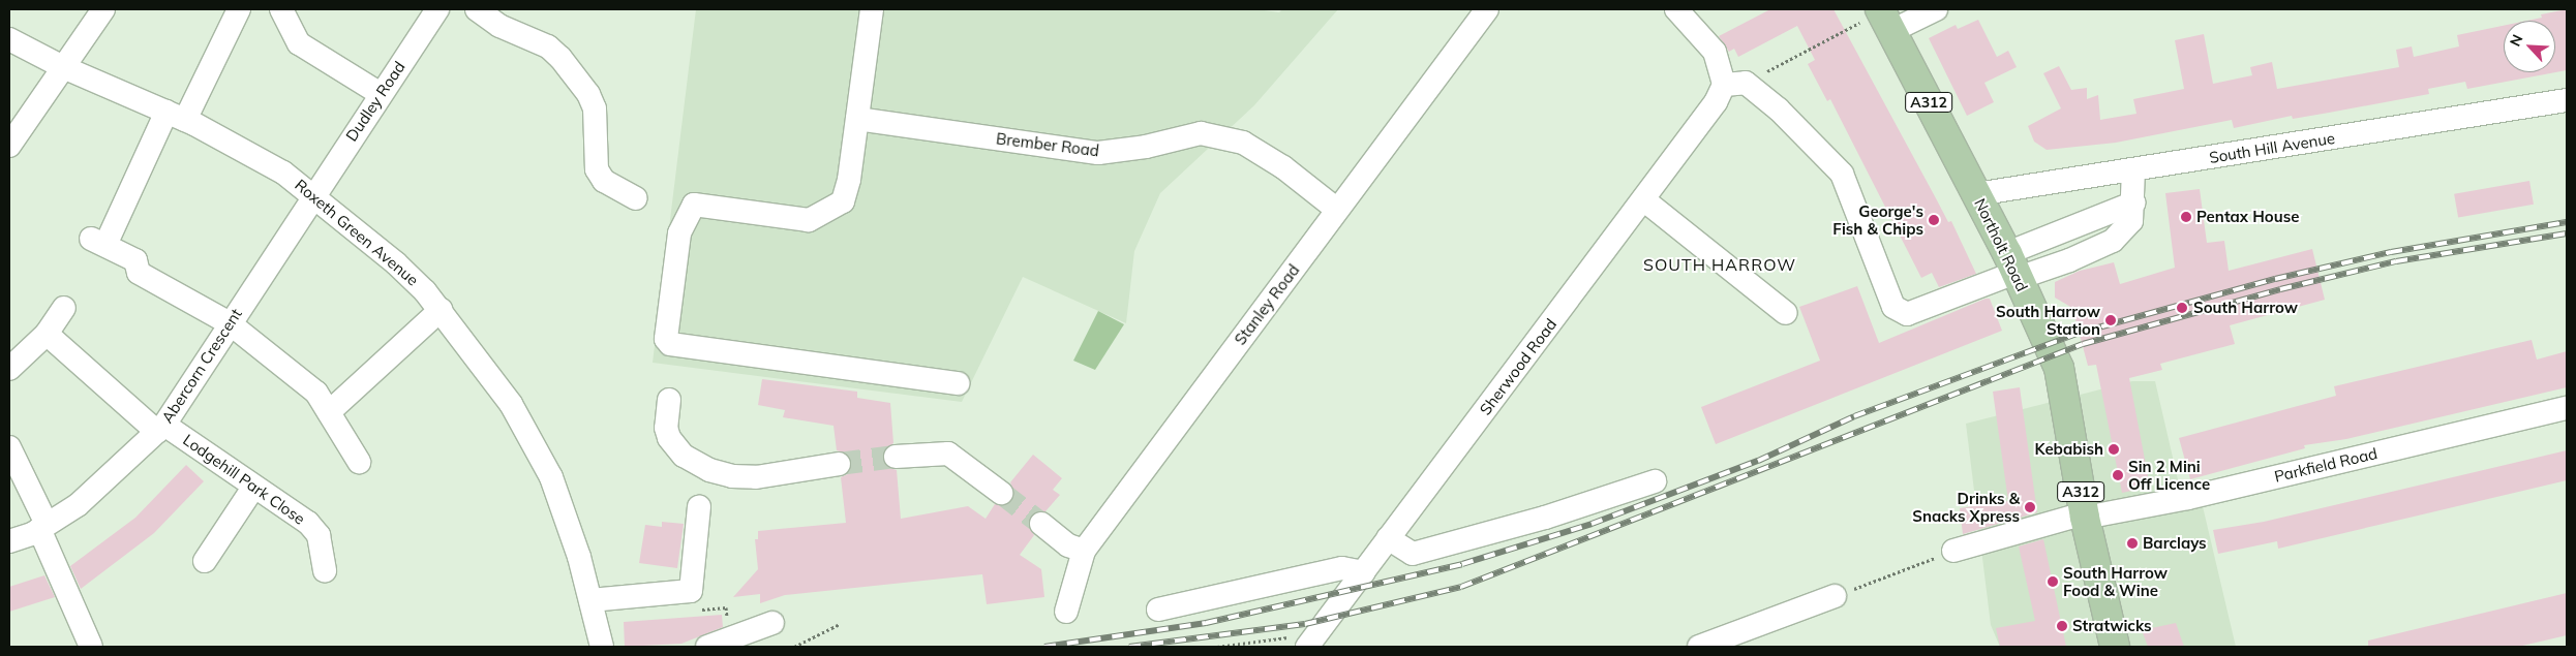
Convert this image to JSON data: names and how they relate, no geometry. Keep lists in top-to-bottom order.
{
  "streets": {
    "main road": ["A312", "Northolt Road"],
    "street": [
      "Dudley Road",
      "Brember Road",
      "South Hill Avenue",
      "Roxeth Green Avenue",
      "Stanley Road",
      "Abercorn Crescent",
      "Sherwood Road",
      "Parkfield Road",
      "Lodgehill Park Close"
    ]
  },
  "crossings": [
    ["Dudley Road", "Roxeth Green Avenue"],
    ["Dudley Road", "Abercorn Crescent"],
    ["Brember Road", "Stanley Road"],
    ["South Hill Avenue", "Northolt Road"],
    ["Roxeth Green Avenue", "Abercorn Crescent"],
    ["Northolt Road", "Parkfield Road"],
    ["Abercorn Crescent", "Lodgehill Park Close"]
  ],
  "districts": ["SOUTH HARROW"],
  "places": [
    "Pentax House",
    "George's Fish & Chips",
    "South Harrow",
    "South Harrow Station",
    "Kebabish",
    "Sin 2 Mini Off Licence",
    "Drinks & Snacks Xpress",
    "Barclays",
    "South Harrow Food & Wine",
    "Stratwicks"
  ],
  "north": "top left"
}
